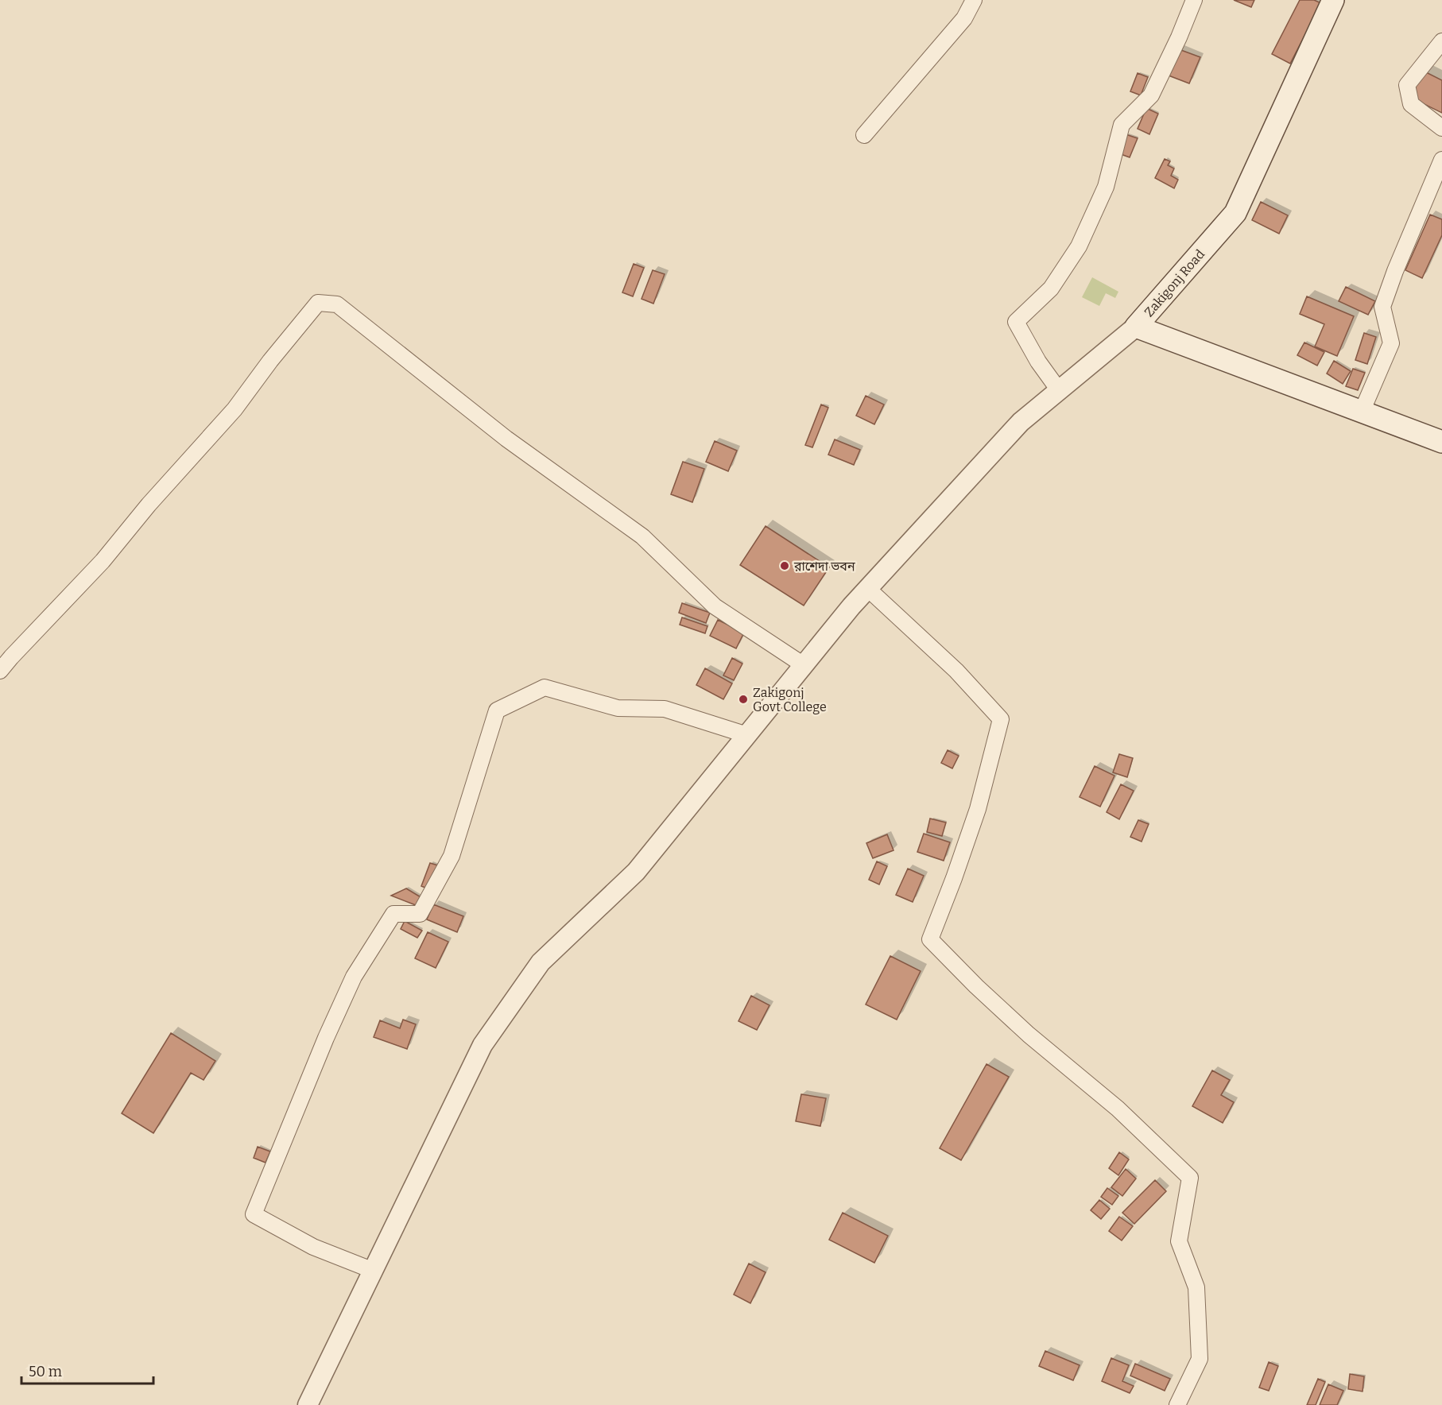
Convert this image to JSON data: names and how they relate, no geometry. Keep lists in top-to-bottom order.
{
  "streets": {
    "main road": ["Zakigonj Road"]
  },
  "places": ["রাশেদা ভবন", "Zakigonj Govt College"],
  "scale_bar": "50 m"
}
